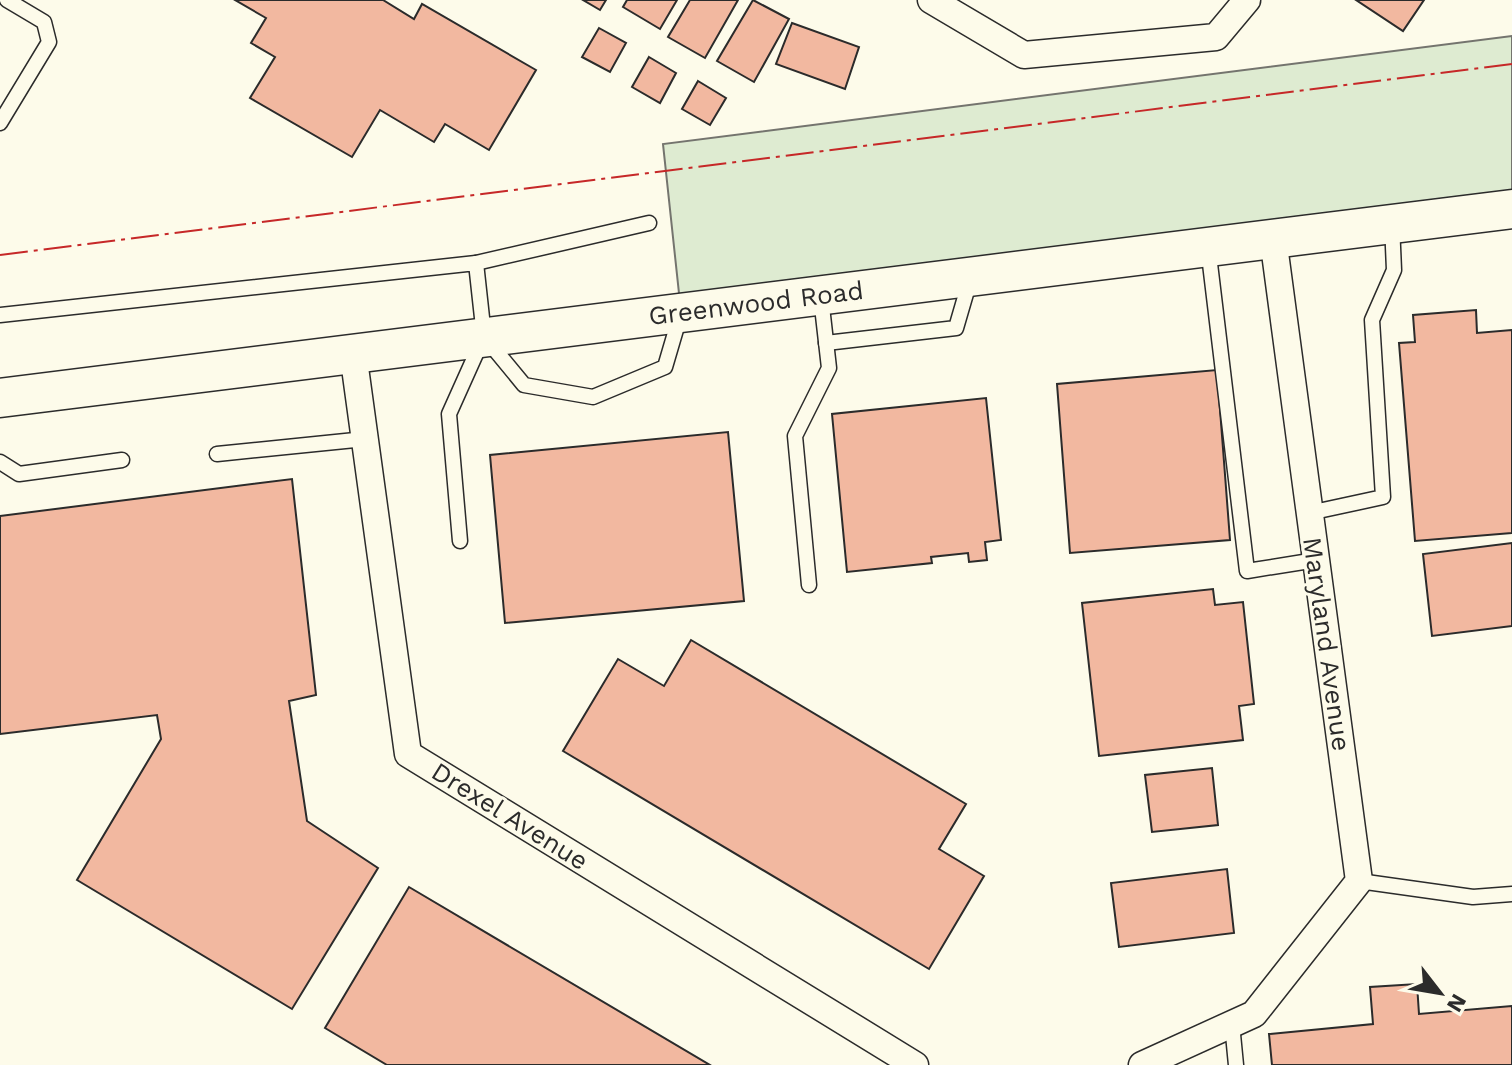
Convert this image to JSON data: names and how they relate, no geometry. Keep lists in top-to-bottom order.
{
  "streets": {
    "street": ["Greenwood Road", "Maryland Avenue", "Drexel Avenue"]
  },
  "crossings": [
    ["Greenwood Road", "Maryland Avenue"],
    ["Greenwood Road", "Drexel Avenue"]
  ],
  "north": "bottom right"
}
